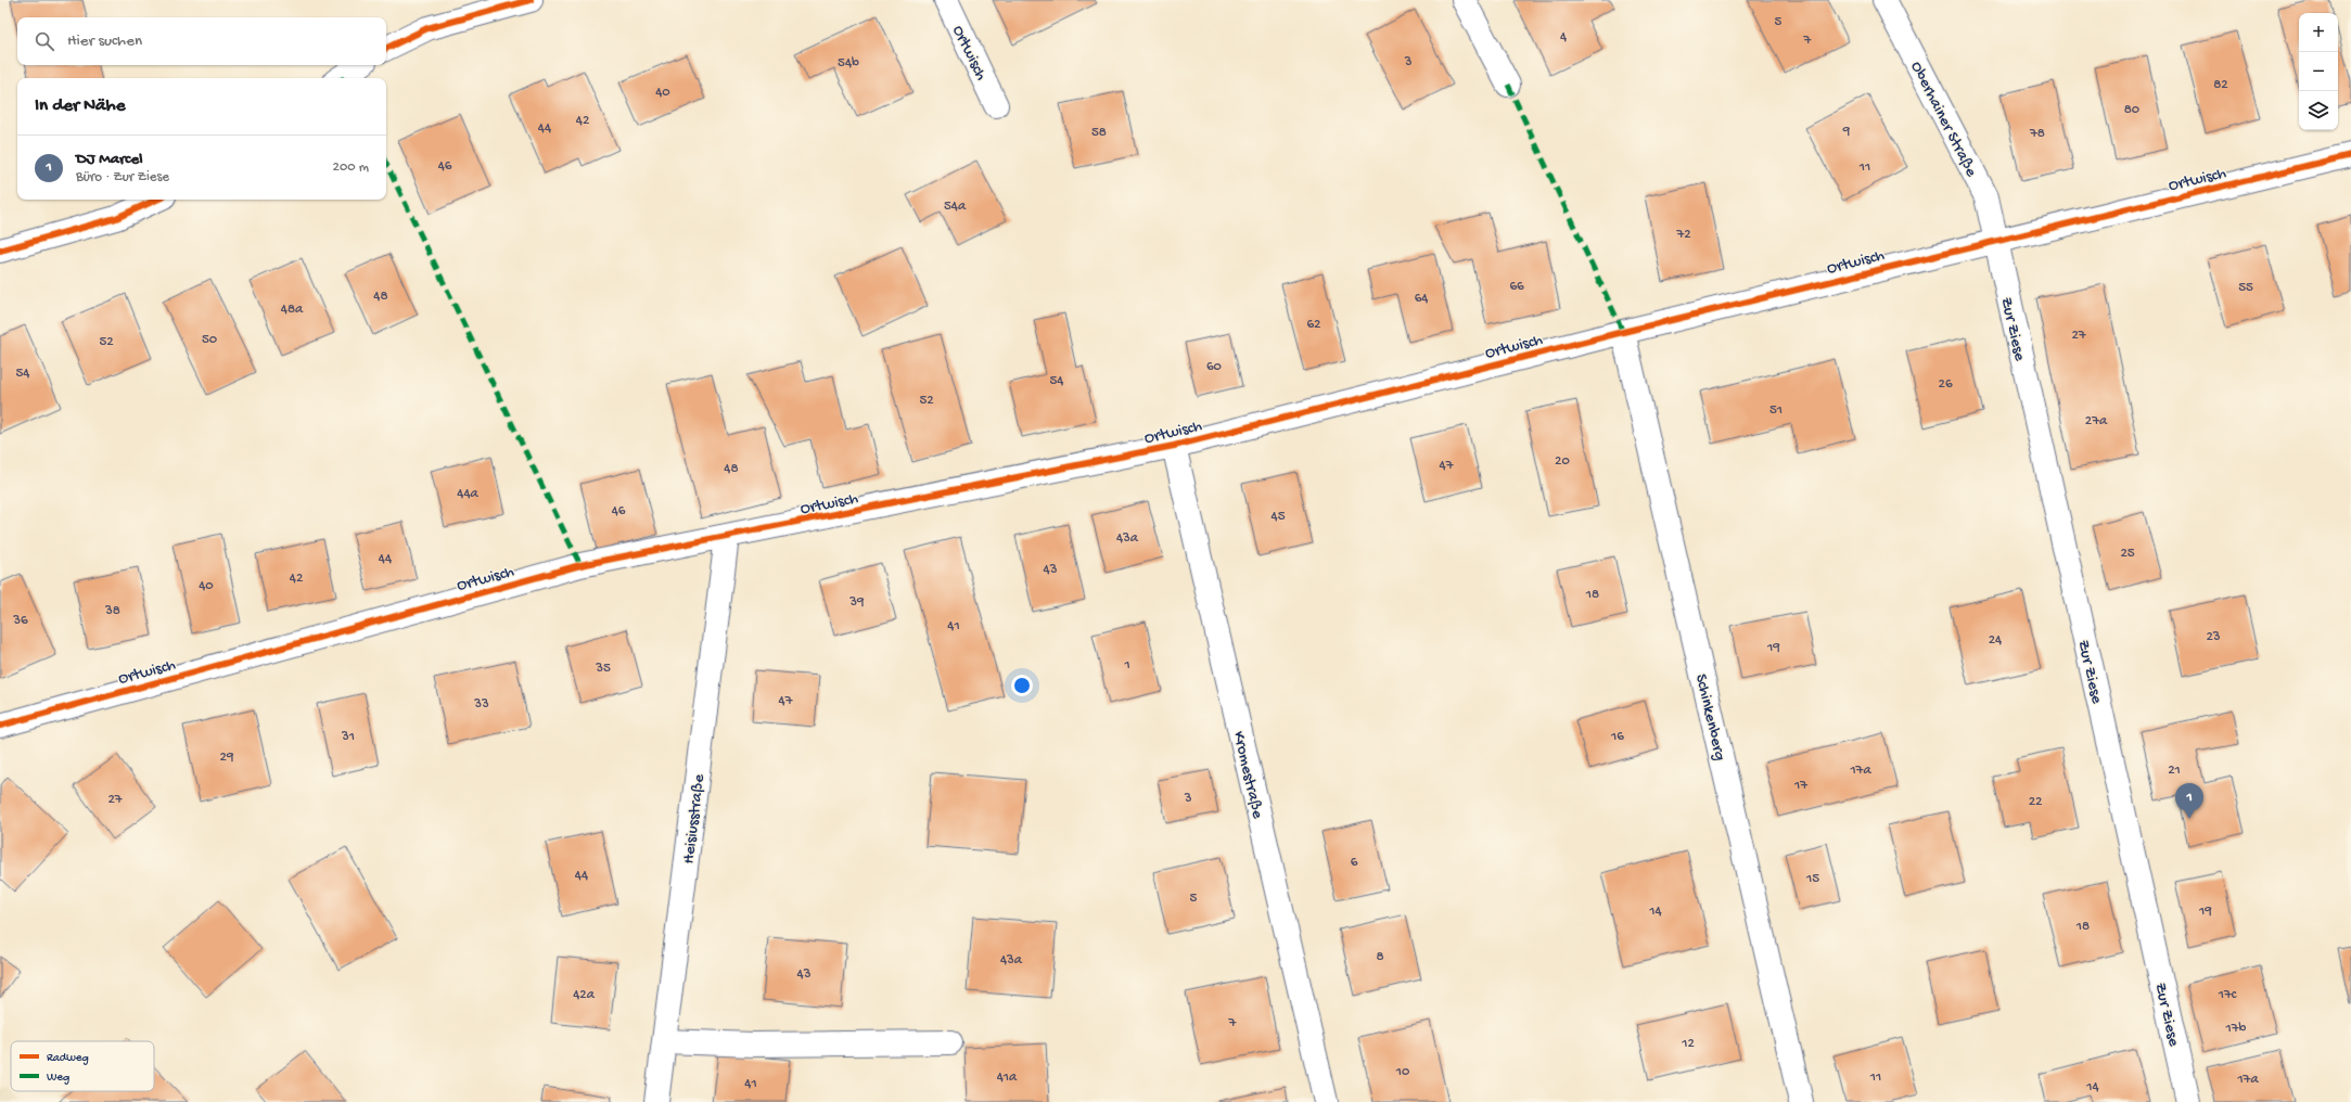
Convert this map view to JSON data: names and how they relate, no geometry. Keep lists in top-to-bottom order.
{
  "streets": {
    "street": [
      "Ortwisch",
      "Oberhainer Straße",
      "Zur Ziese",
      "Schinkenberg",
      "Kromestraße",
      "Heisiusstraße"
    ]
  },
  "crossings": [
    ["Ortwisch", "Oberhainer Straße"],
    ["Ortwisch", "Zur Ziese"],
    ["Ortwisch", "Schinkenberg"],
    ["Ortwisch", "Kromestraße"],
    ["Ortwisch", "Heisiusstraße"],
    ["Oberhainer Straße", "Zur Ziese"]
  ],
  "house_numbers": [
    "5",
    "4",
    "7",
    "3",
    "54b",
    "82",
    "40",
    "80",
    "42",
    "44",
    "9",
    "58",
    "78",
    "46",
    "11",
    "54a",
    "72",
    "66",
    "55",
    "48",
    "64",
    "48a",
    "62",
    "27",
    "50",
    "52",
    "60",
    "54",
    "54",
    "26",
    "52",
    "51",
    "27a",
    "20",
    "47",
    "48",
    "44a",
    "46",
    "45",
    "43a",
    "25",
    "44",
    "43",
    "42",
    "40",
    "18",
    "39",
    "38",
    "36",
    "41",
    "23",
    "24",
    "19",
    "1",
    "35",
    "47",
    "33",
    "31",
    "16",
    "29",
    "17a",
    "21",
    "17",
    "3",
    "27",
    "22",
    "6",
    "44",
    "15",
    "5",
    "14",
    "19",
    "18",
    "8",
    "43a",
    "43",
    "42a",
    "17c",
    "7",
    "17b",
    "12",
    "10",
    "41a",
    "11",
    "17a",
    "41",
    "14"
  ],
  "legend": ["Radweg", "Weg"],
  "page": {
    "map_buttons": ["+", "−"],
    "search": "Hier suchen",
    "heading": "In der Nähe",
    "list": [
      {
        "mark": "1",
        "name": "DJ Marcel",
        "note": "Büro · Zur Ziese",
        "value": "200 m"
      }
    ],
    "pins": "1"
  }
}
